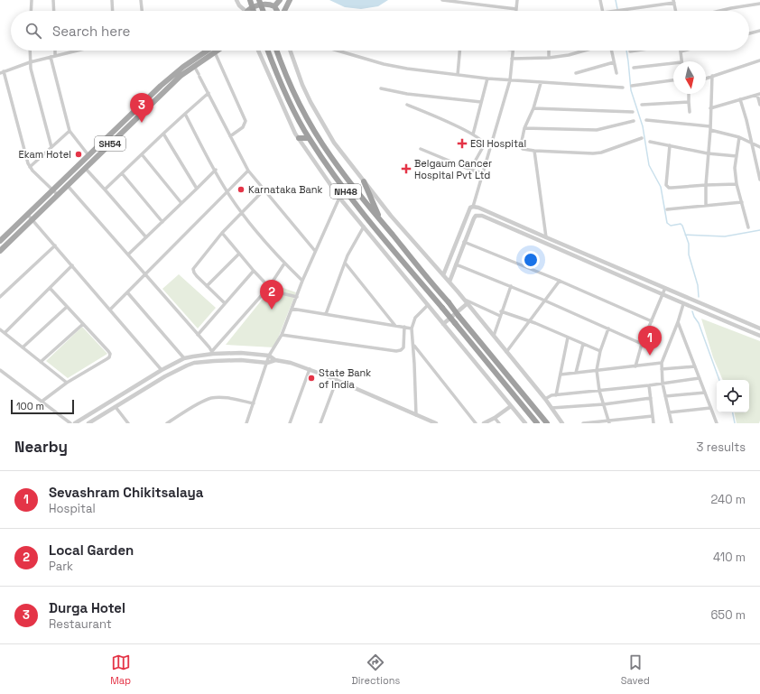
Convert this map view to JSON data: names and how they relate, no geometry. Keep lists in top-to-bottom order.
{
  "streets": {
    "highway": ["NH48"],
    "main road": ["SH54"]
  },
  "places": {
    "health": ["ESI Hospital", "Belgaum Cancer Hospital Pvt Ltd"],
    "other": ["Ekam Hotel", "Karnataka Bank", "State Bank of India"]
  },
  "scale_bar": "100 m",
  "north": "bottom",
  "page": {
    "search": "Search here",
    "pins": ["3", "2", "1"],
    "scale": "100 m",
    "heading": ["Nearby", "3 results"],
    "list": [
      {
        "mark": "1",
        "name": "Sevashram Chikitsalaya",
        "note": "Hospital",
        "value": "240 m"
      },
      {
        "mark": "2",
        "name": "Local Garden",
        "note": "Park",
        "value": "410 m"
      },
      {
        "mark": "3",
        "name": "Durga Hotel",
        "note": "Restaurant",
        "value": "650 m"
      }
    ],
    "nav": ["Map", "Directions", "Saved"]
  }
}
